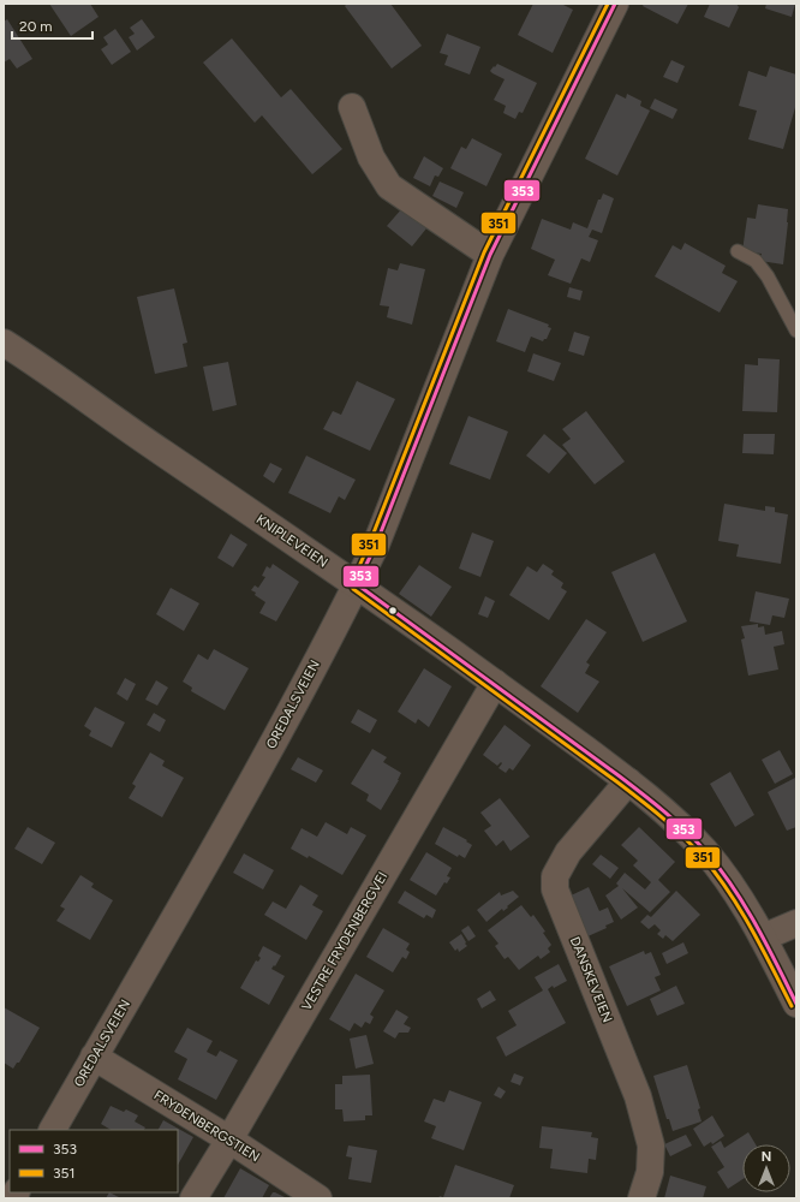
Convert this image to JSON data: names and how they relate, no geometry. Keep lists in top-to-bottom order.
{
  "streets": {
    "street": [
      "KNIPLEVEIEN",
      "OREDALSVEIEN",
      "VESTRE FRYDENBERGVEI",
      "DANSKEVEIEN",
      "FRYDENBERGSTIEN"
    ]
  },
  "crossings": [
    ["KNIPLEVEIEN", "OREDALSVEIEN"],
    ["KNIPLEVEIEN", "VESTRE FRYDENBERGVEI"],
    ["KNIPLEVEIEN", "DANSKEVEIEN"],
    ["OREDALSVEIEN", "FRYDENBERGSTIEN"],
    ["VESTRE FRYDENBERGVEI", "FRYDENBERGSTIEN"]
  ],
  "lines": ["transit line 353", "transit line 351"],
  "legend": ["353", "351"],
  "scale_bar": "20 m",
  "north": "top"
}
